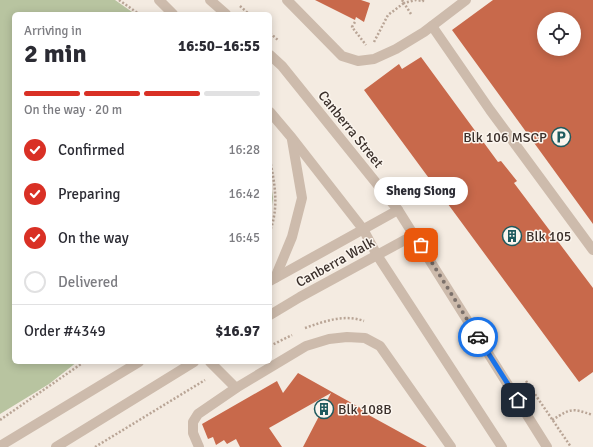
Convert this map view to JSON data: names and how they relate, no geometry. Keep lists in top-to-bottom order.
{
  "streets": {
    "street": ["Canberra Street", "Canberra Walk"]
  },
  "crossings": [
    ["Canberra Street", "Canberra Walk"]
  ],
  "places": {
    "parking": ["Blk 106 MSCP"],
    "building": ["Blk 105", "Blk 108B"],
    "other": ["Sheng Siong"]
  },
  "page": {
    "heading": ["2 min", "Arriving in", "16:50–16:55"],
    "panel": ["Order #4349", "$16.97"],
    "bar": "On the way · 20 m",
    "list": [
      ["Confirmed", "16:28"],
      ["Preparing", "16:42"],
      ["On the way", "16:45"],
      "Delivered"
    ],
    "bubble": "Sheng Siong"
  }
}
